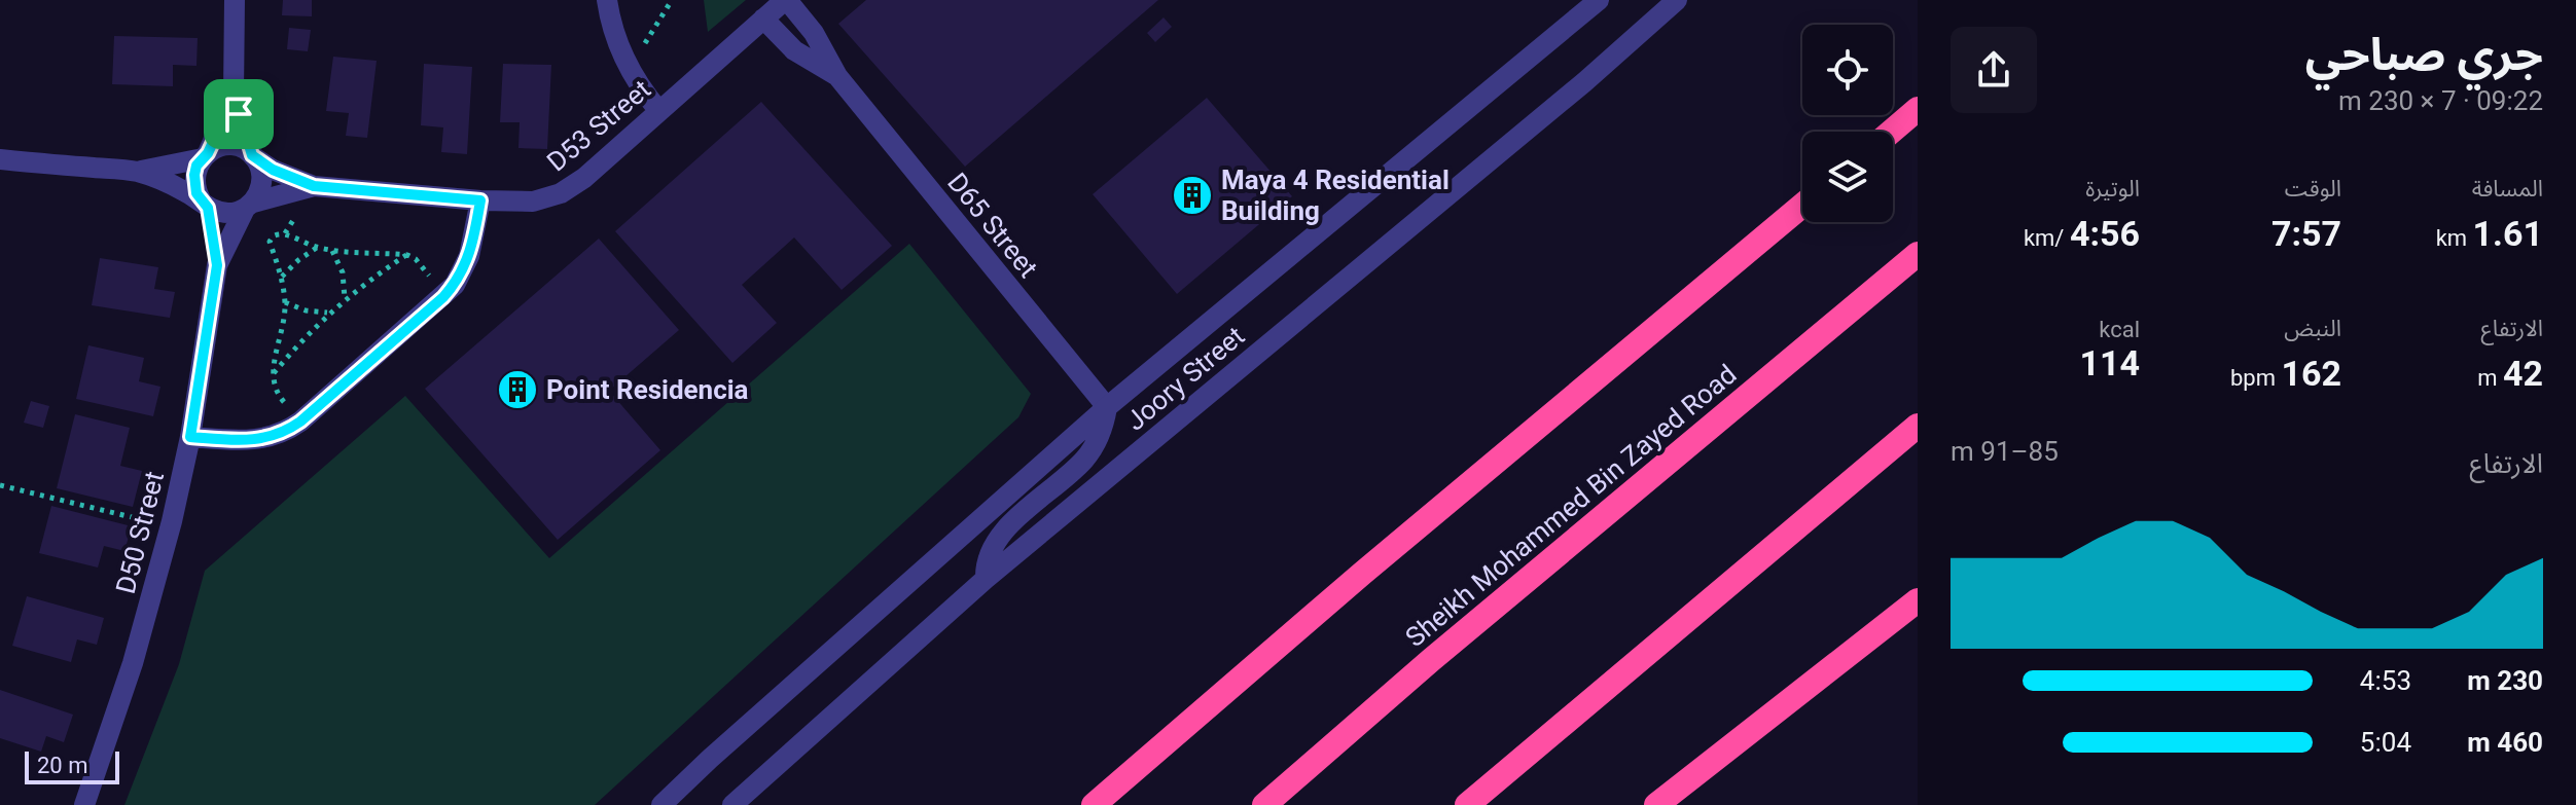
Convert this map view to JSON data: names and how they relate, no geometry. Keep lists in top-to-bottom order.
{
  "streets": {
    "highway": ["Sheikh Mohammed Bin Zayed Road"],
    "street": [
      "D53 Street",
      "D65 Street",
      "Joory Street",
      "D50 Street"
    ]
  },
  "crossings": [
    ["D53 Street", "D65 Street"],
    ["D53 Street", "D50 Street"],
    ["D65 Street", "Joory Street"]
  ],
  "places": {
    "building": ["Maya 4 Residential Building", "Point Residencia"]
  },
  "scale_bar": "20 m",
  "page": {
    "heading": ["جري صباحي", "09:22 · 7 × 230 m"],
    "stats": [
      ["المسافة", "1.61 km"],
      ["الوقت", "7:57"],
      ["الوتيرة", "4:56 /km"],
      ["الارتفاع", "42 m"],
      ["النبض", "162 bpm"],
      ["kcal", "114"]
    ],
    "chart": ["الارتفاع", "85–91 m"],
    "list": [
      {
        "name": "230 m",
        "note": "4:53"
      },
      {
        "name": "460 m",
        "note": "5:04"
      }
    ],
    "scale": "20 m"
  }
}
